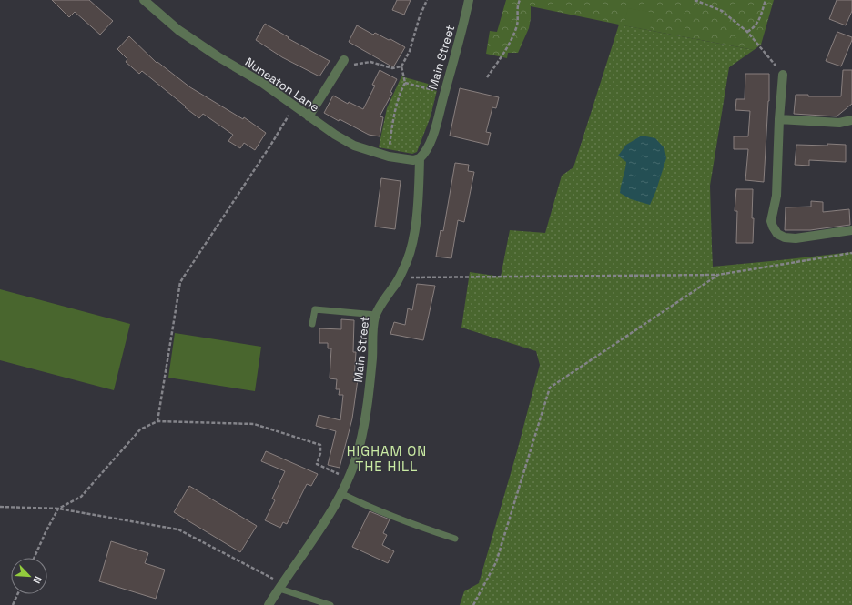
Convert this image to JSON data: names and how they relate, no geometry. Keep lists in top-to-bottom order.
{
  "streets": {
    "street": ["Main Street", "Nuneaton Lane"]
  },
  "crossings": [
    ["Main Street", "Nuneaton Lane"]
  ],
  "districts": ["HIGHAM ON THE HILL"],
  "north": "bottom right"
}
